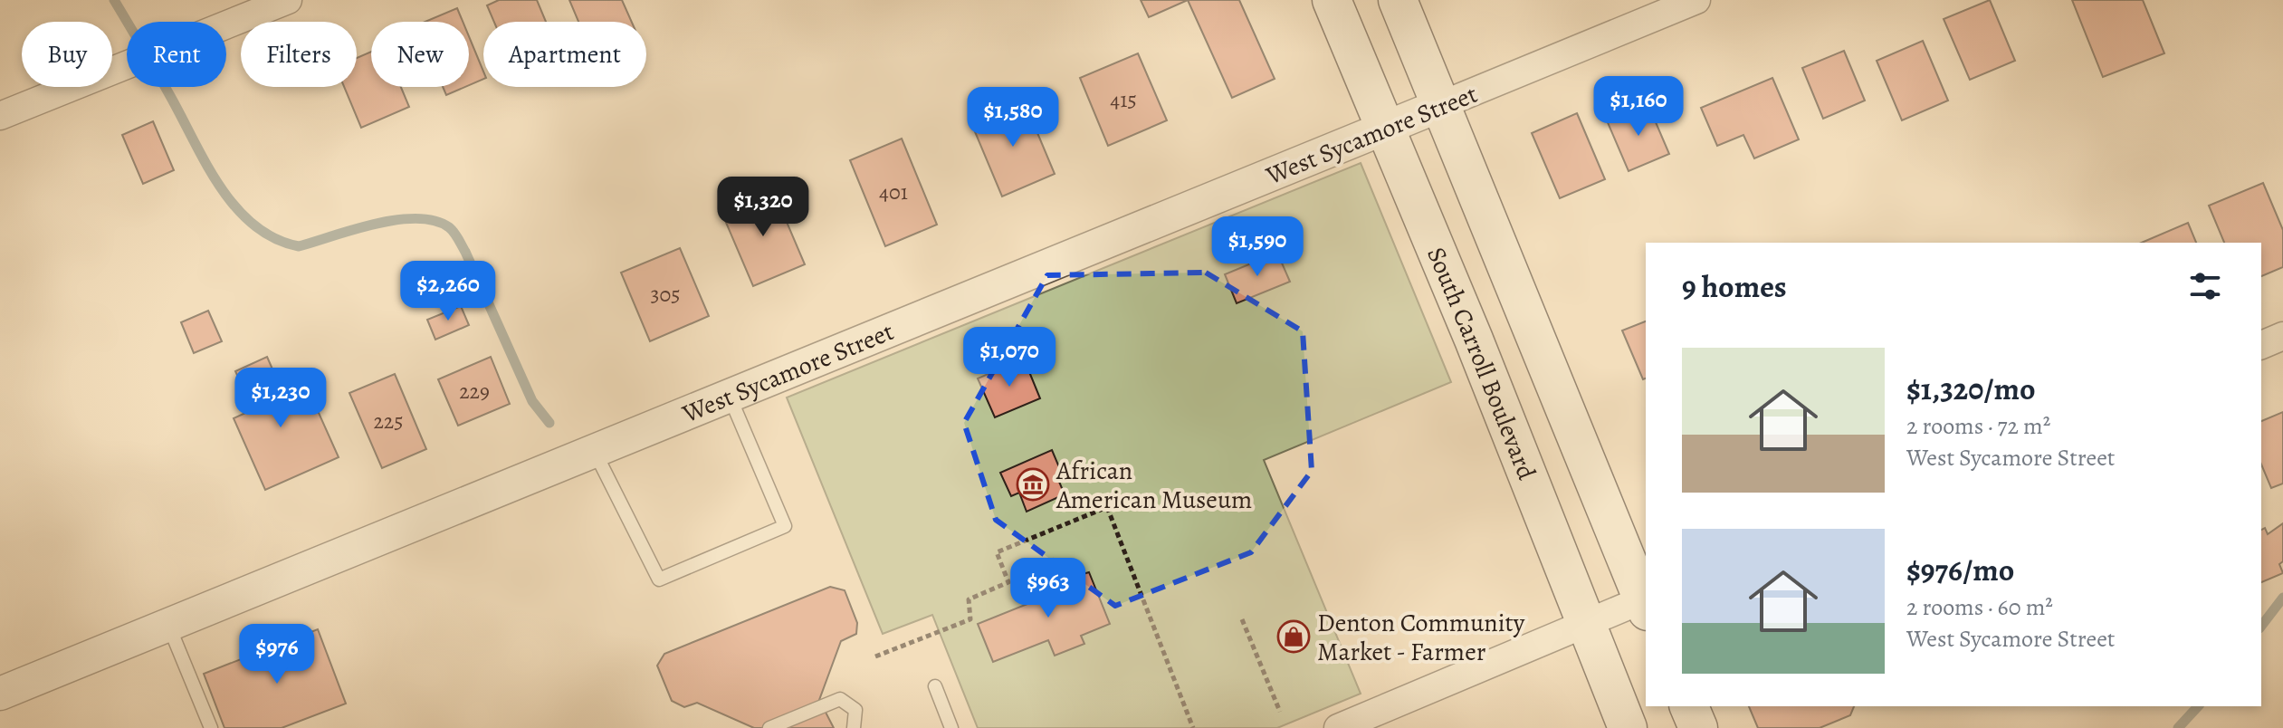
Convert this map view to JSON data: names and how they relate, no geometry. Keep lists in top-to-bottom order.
{
  "streets": {
    "main road": ["South Carroll Boulevard"],
    "street": ["West Sycamore Street"]
  },
  "crossings": [
    ["West Sycamore Street", "South Carroll Boulevard"]
  ],
  "places": {
    "museum": ["African American Museum"],
    "shop": ["Denton Community Market - Farmer"]
  },
  "house_numbers": [
    "415",
    "401",
    "305",
    "229",
    "225"
  ],
  "page": {
    "chip": [
      "Buy",
      "Rent",
      "Filters",
      "New",
      "Apartment"
    ],
    "price": [
      "$1,160",
      "$1,580",
      "$1,320",
      "$1,590",
      "$2,260",
      "$1,070",
      "$1,230",
      "$963",
      "$976"
    ],
    "heading": "9 homes",
    "list": [
      {
        "name": "$1,320/mo",
        "note": "2 rooms · 72 m² · West Sycamore Street"
      },
      {
        "name": "$976/mo",
        "note": "2 rooms · 60 m² · West Sycamore Street"
      }
    ]
  }
}
